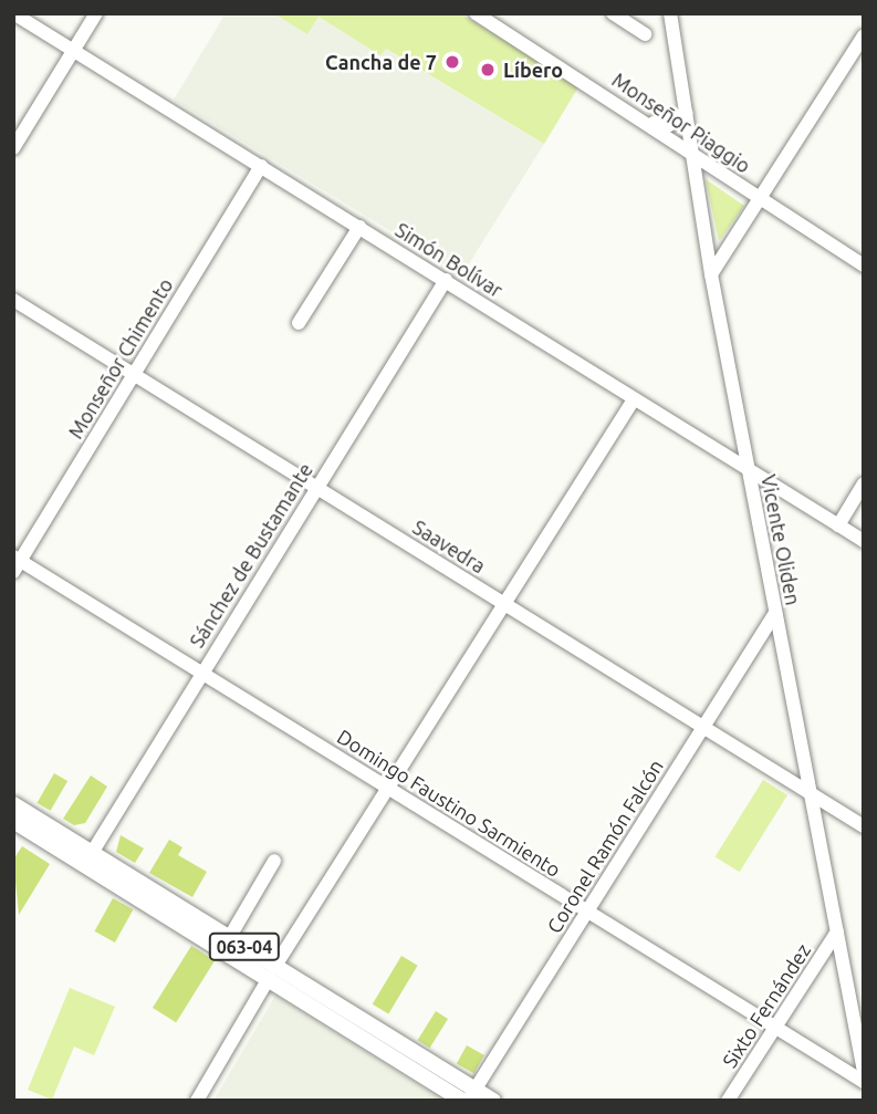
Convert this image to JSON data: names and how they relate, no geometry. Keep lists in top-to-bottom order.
{
  "streets": {
    "main road": ["063-04"],
    "street": [
      "Monseñor Piaggio",
      "Simón Bolívar",
      "Monseñor Chimento",
      "Vicente Oliden",
      "Saavedra",
      "Sánchez de Bustamante",
      "Domingo Faustino Sarmiento",
      "Coronel Ramón Falcón",
      "Sixto Fernández"
    ]
  },
  "crossings": [
    ["Monseñor Piaggio", "Vicente Oliden"],
    ["Simón Bolívar", "Monseñor Chimento"],
    ["Simón Bolívar", "Vicente Oliden"],
    ["Simón Bolívar", "Sánchez de Bustamante"],
    ["Monseñor Chimento", "Saavedra"],
    ["Monseñor Chimento", "Domingo Faustino Sarmiento"],
    ["Vicente Oliden", "Saavedra"],
    ["Vicente Oliden", "Coronel Ramón Falcón"],
    ["Vicente Oliden", "Sixto Fernández"],
    ["Saavedra", "Sánchez de Bustamante"],
    ["Saavedra", "Coronel Ramón Falcón"],
    ["Sánchez de Bustamante", "Domingo Faustino Sarmiento"],
    ["Sánchez de Bustamante", "063-04"],
    ["Domingo Faustino Sarmiento", "Coronel Ramón Falcón"],
    ["Domingo Faustino Sarmiento", "Sixto Fernández"],
    ["Coronel Ramón Falcón", "063-04"]
  ],
  "places": ["Cancha de 7", "Líbero"]
}
